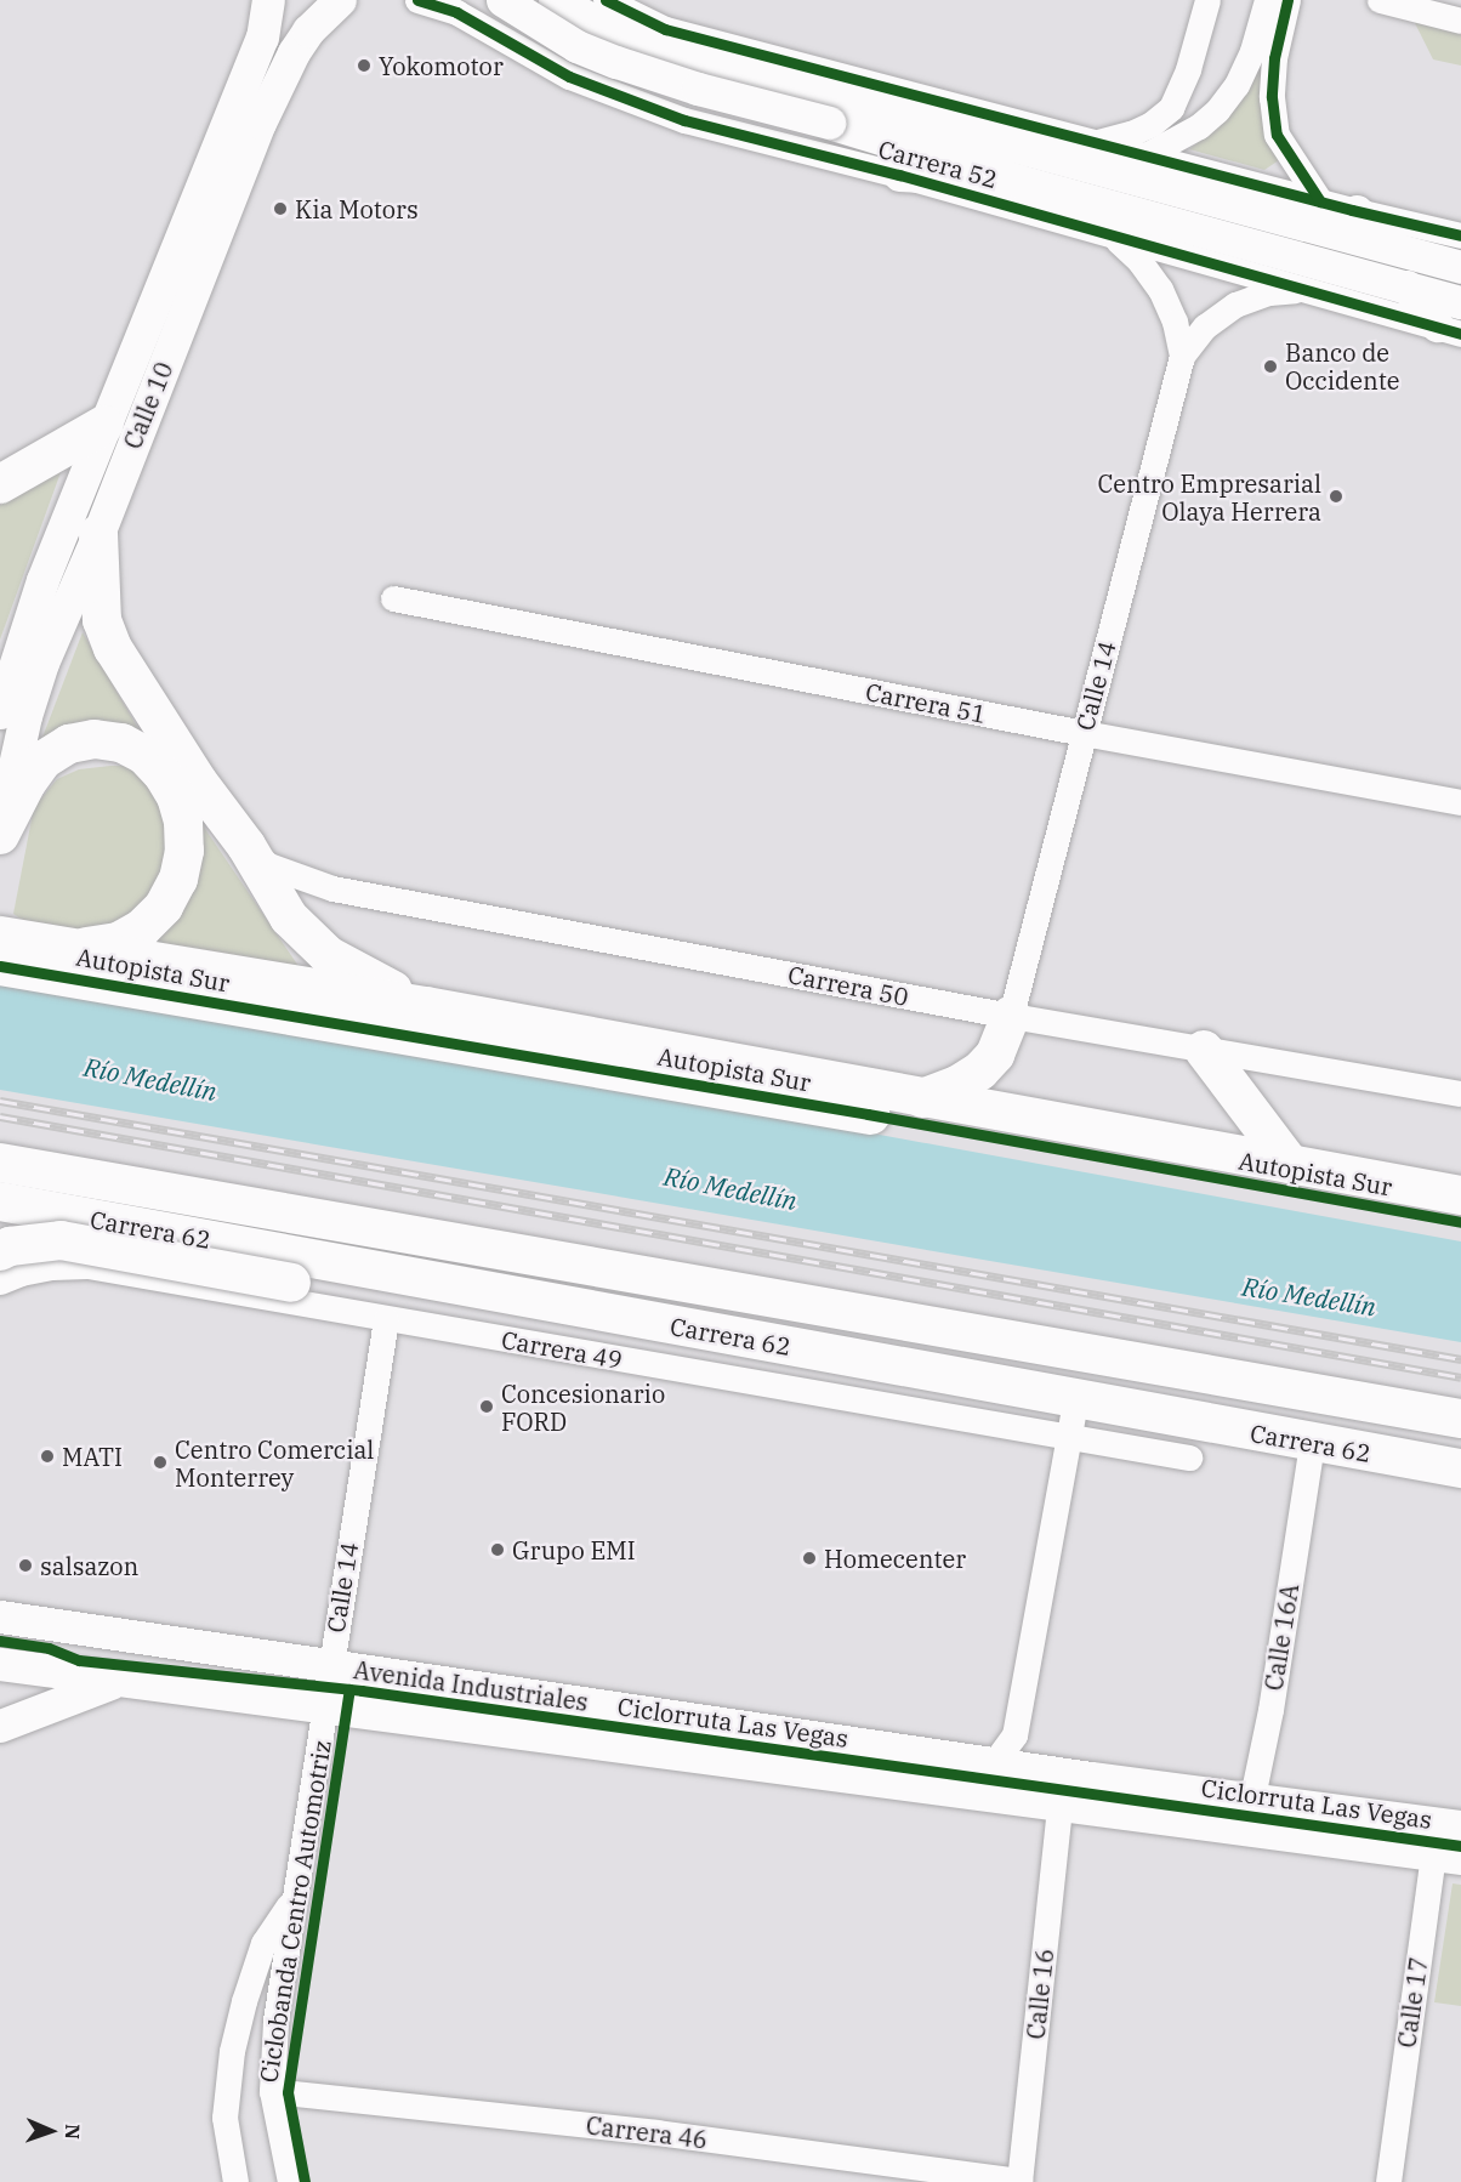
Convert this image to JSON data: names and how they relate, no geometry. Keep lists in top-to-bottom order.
{
  "streets": {
    "highway": ["Autopista Sur", "Carrera 62"],
    "main road": ["Carrera 52", "Calle 10", "Avenida Industriales"],
    "street": [
      "Calle 14",
      "Carrera 51",
      "Carrera 50",
      "Carrera 49",
      "Calle 16A",
      "Calle 16",
      "Calle 17",
      "Carrera 46"
    ],
    "cycle path": ["Ciclorruta Las Vegas", "Ciclobanda Centro Automotriz"]
  },
  "crossings": [
    ["Carrera 52", "Calle 14"],
    ["Calle 14", "Carrera 51"],
    ["Calle 14", "Carrera 50"],
    ["Calle 14", "Carrera 49"],
    ["Calle 14", "Avenida Industriales"],
    ["Calle 14", "Carrera 46"],
    ["Carrera 62", "Carrera 49"],
    ["Carrera 62", "Calle 16A"],
    ["Calle 16A", "Avenida Industriales"],
    ["Avenida Industriales", "Calle 16"],
    ["Avenida Industriales", "Calle 17"],
    ["Calle 16", "Carrera 46"]
  ],
  "water": ["Río Medellín"],
  "places": [
    "Yokomotor",
    "Kia Motors",
    "Banco de Occidente",
    "Centro Empresarial Olaya Herrera",
    "Concesionario FORD",
    "MATI",
    "Centro Comercial Monterrey",
    "Grupo EMI",
    "Homecenter",
    "salsazon"
  ],
  "north": "right"
}
